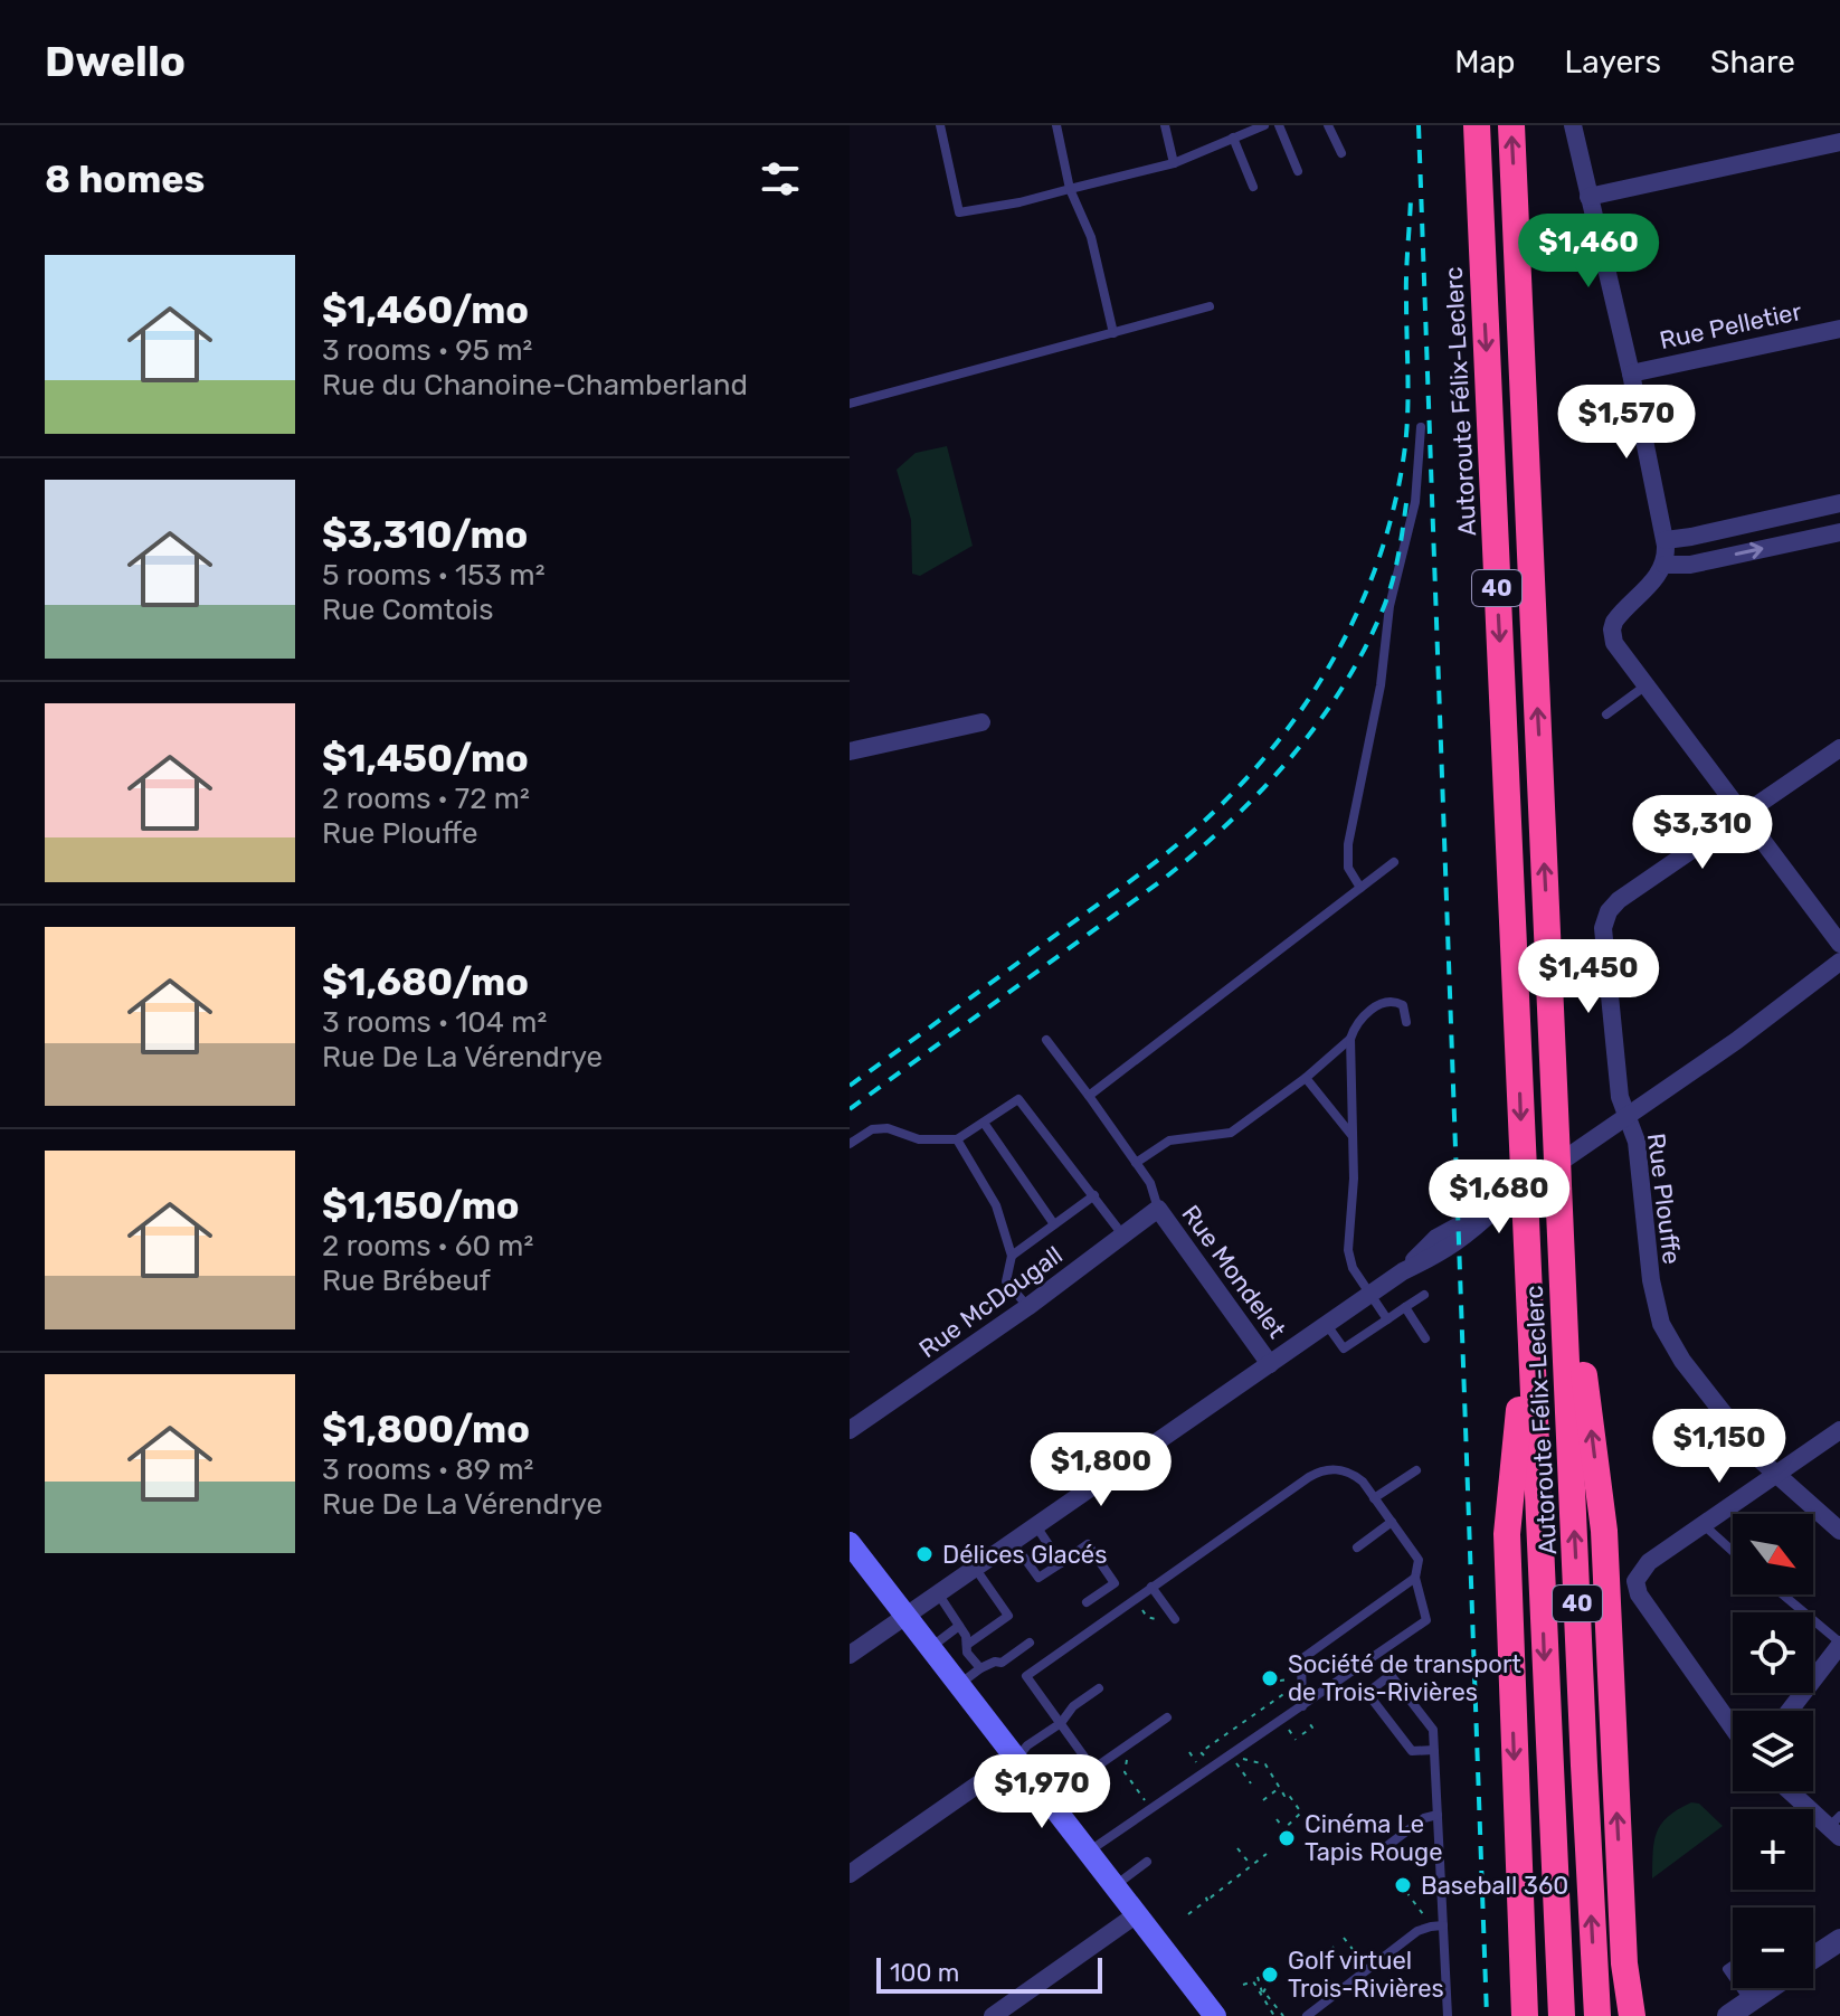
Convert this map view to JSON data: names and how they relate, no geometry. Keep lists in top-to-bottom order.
{
  "streets": {
    "highway": ["Autoroute Félix-Leclerc", "40"],
    "street": [
      "Rue Pelletier",
      "Rue Plouffe",
      "Rue Mondelet",
      "Rue McDougall"
    ]
  },
  "crossings": [
    ["Rue Mondelet", "Rue McDougall"]
  ],
  "places": [
    "Délices Glacés",
    "Société de transport de Trois-Rivières",
    "Cinéma Le Tapis Rouge",
    "Baseball 360",
    "Golf virtuel Trois-Rivières"
  ],
  "scale_bar": "100 m",
  "north": "bottom right",
  "page": {
    "header": "Dwello",
    "nav": ["Map", "Layers", "Share"],
    "heading": "8 homes",
    "price": [
      "$1,460",
      "$1,570",
      "$3,310",
      "$1,450",
      "$1,680",
      "$1,150",
      "$1,800",
      "$1,970"
    ],
    "list": [
      {
        "name": "$1,460/mo",
        "note": "3 rooms · 95 m² · Rue du Chanoine-Chamberland"
      },
      {
        "name": "$3,310/mo",
        "note": "5 rooms · 153 m² · Rue Comtois"
      },
      {
        "name": "$1,450/mo",
        "note": "2 rooms · 72 m² · Rue Plouffe"
      },
      {
        "name": "$1,680/mo",
        "note": "3 rooms · 104 m² · Rue De La Vérendrye"
      },
      {
        "name": "$1,150/mo",
        "note": "2 rooms · 60 m² · Rue Brébeuf"
      },
      {
        "name": "$1,800/mo",
        "note": "3 rooms · 89 m² · Rue De La Vérendrye"
      }
    ],
    "map_buttons": ["+", "−"],
    "scale": "100 m"
  }
}
